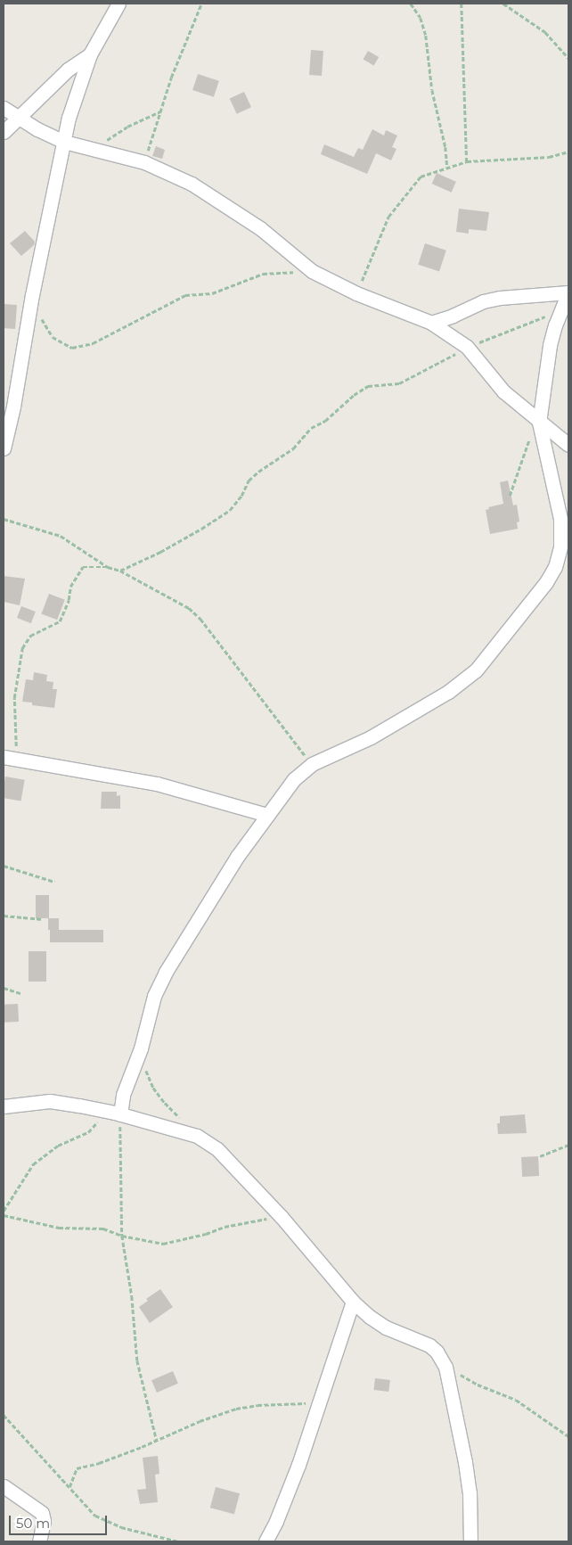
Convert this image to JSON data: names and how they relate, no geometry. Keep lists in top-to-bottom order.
{
  "scale_bar": "50 m"
}
